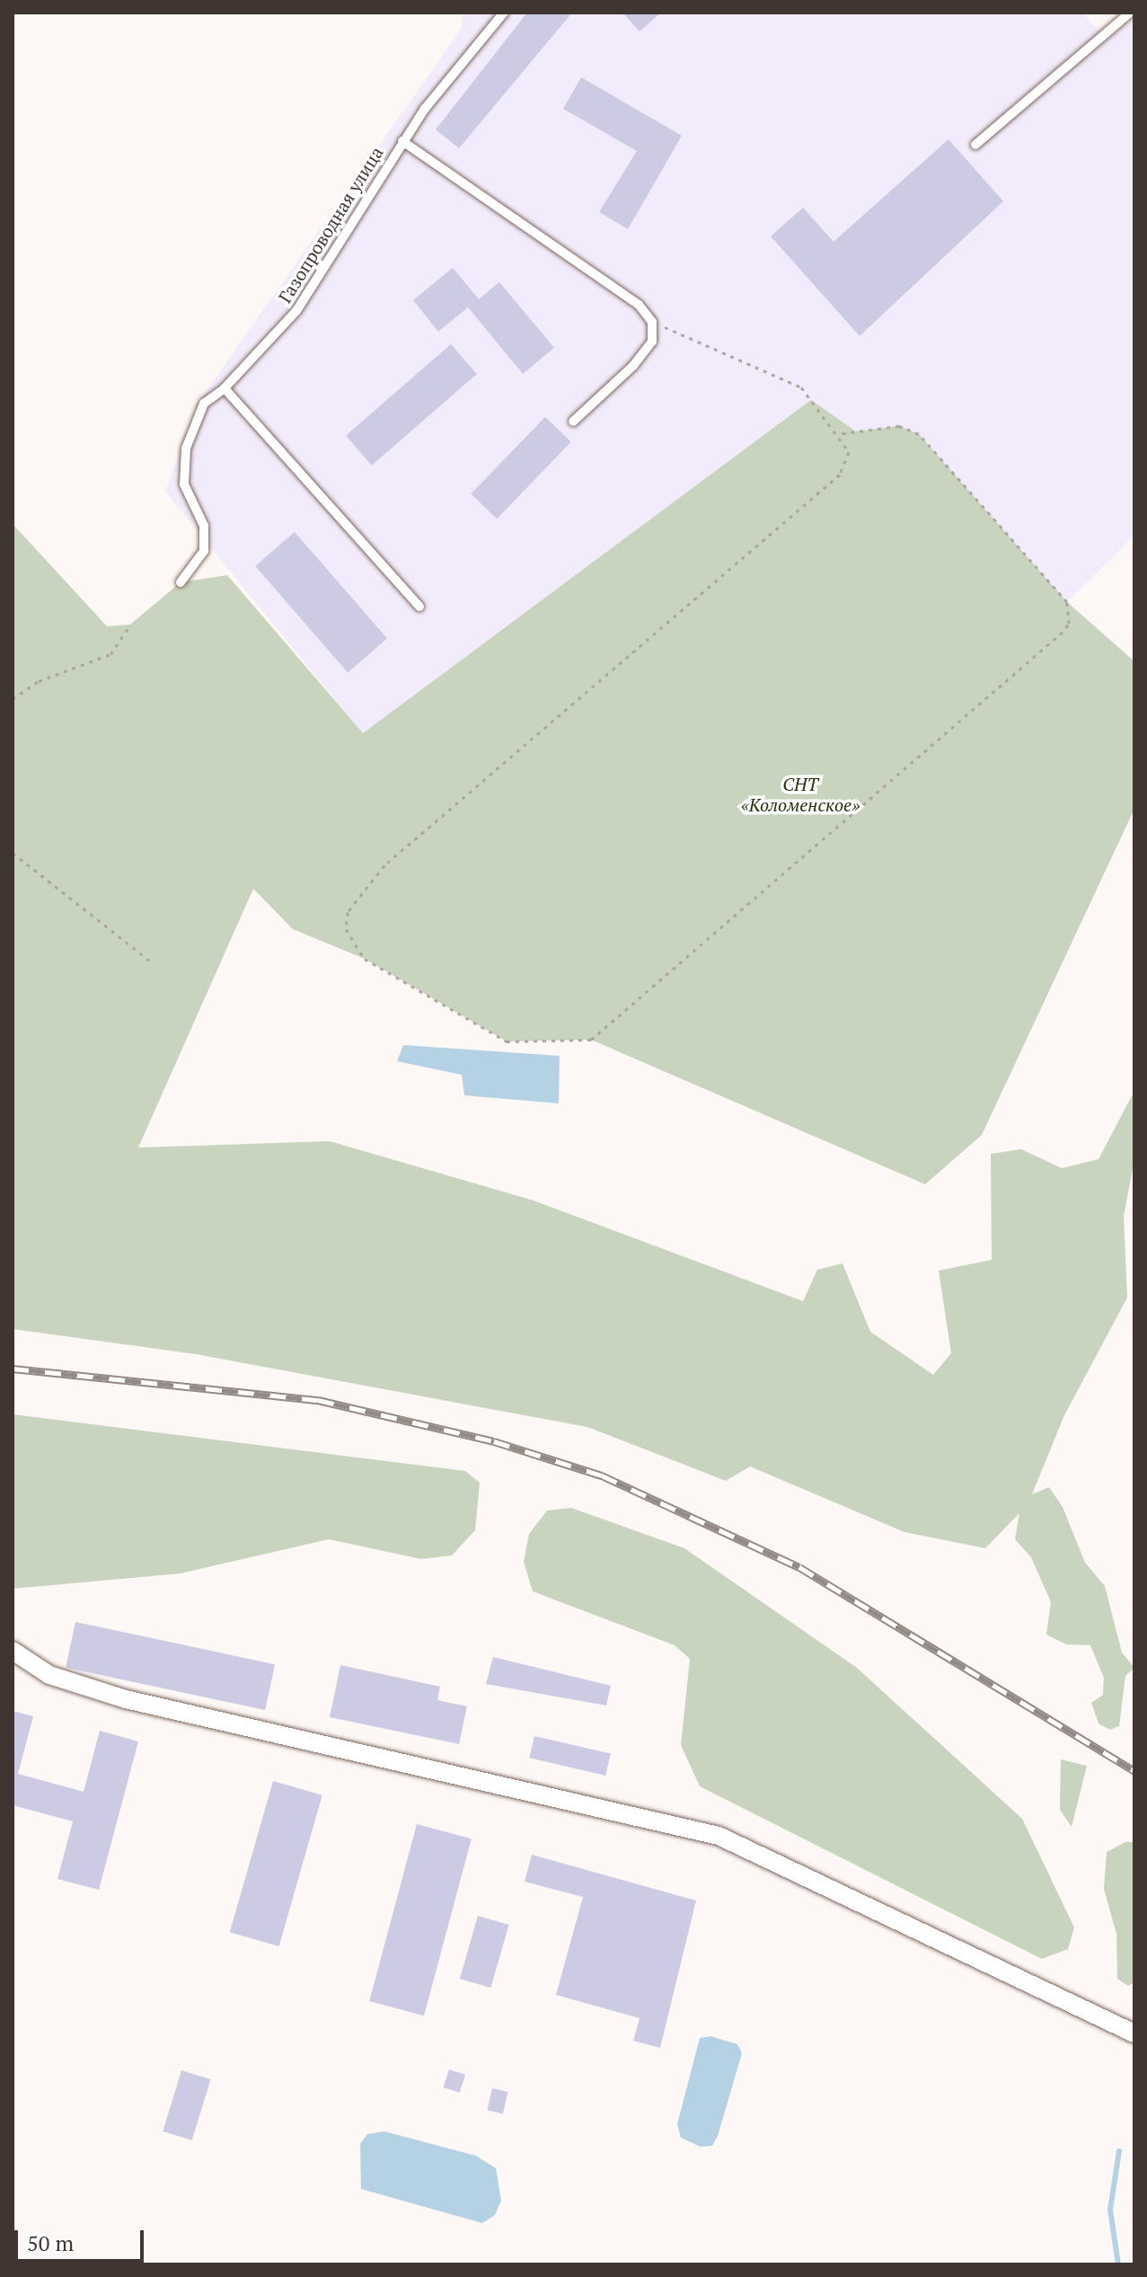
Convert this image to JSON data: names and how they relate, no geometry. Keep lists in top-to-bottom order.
{
  "streets": {
    "lane": ["Газопроводная улица"]
  },
  "parks": ["СНТ «Коломенское»"],
  "scale_bar": "50 m"
}
